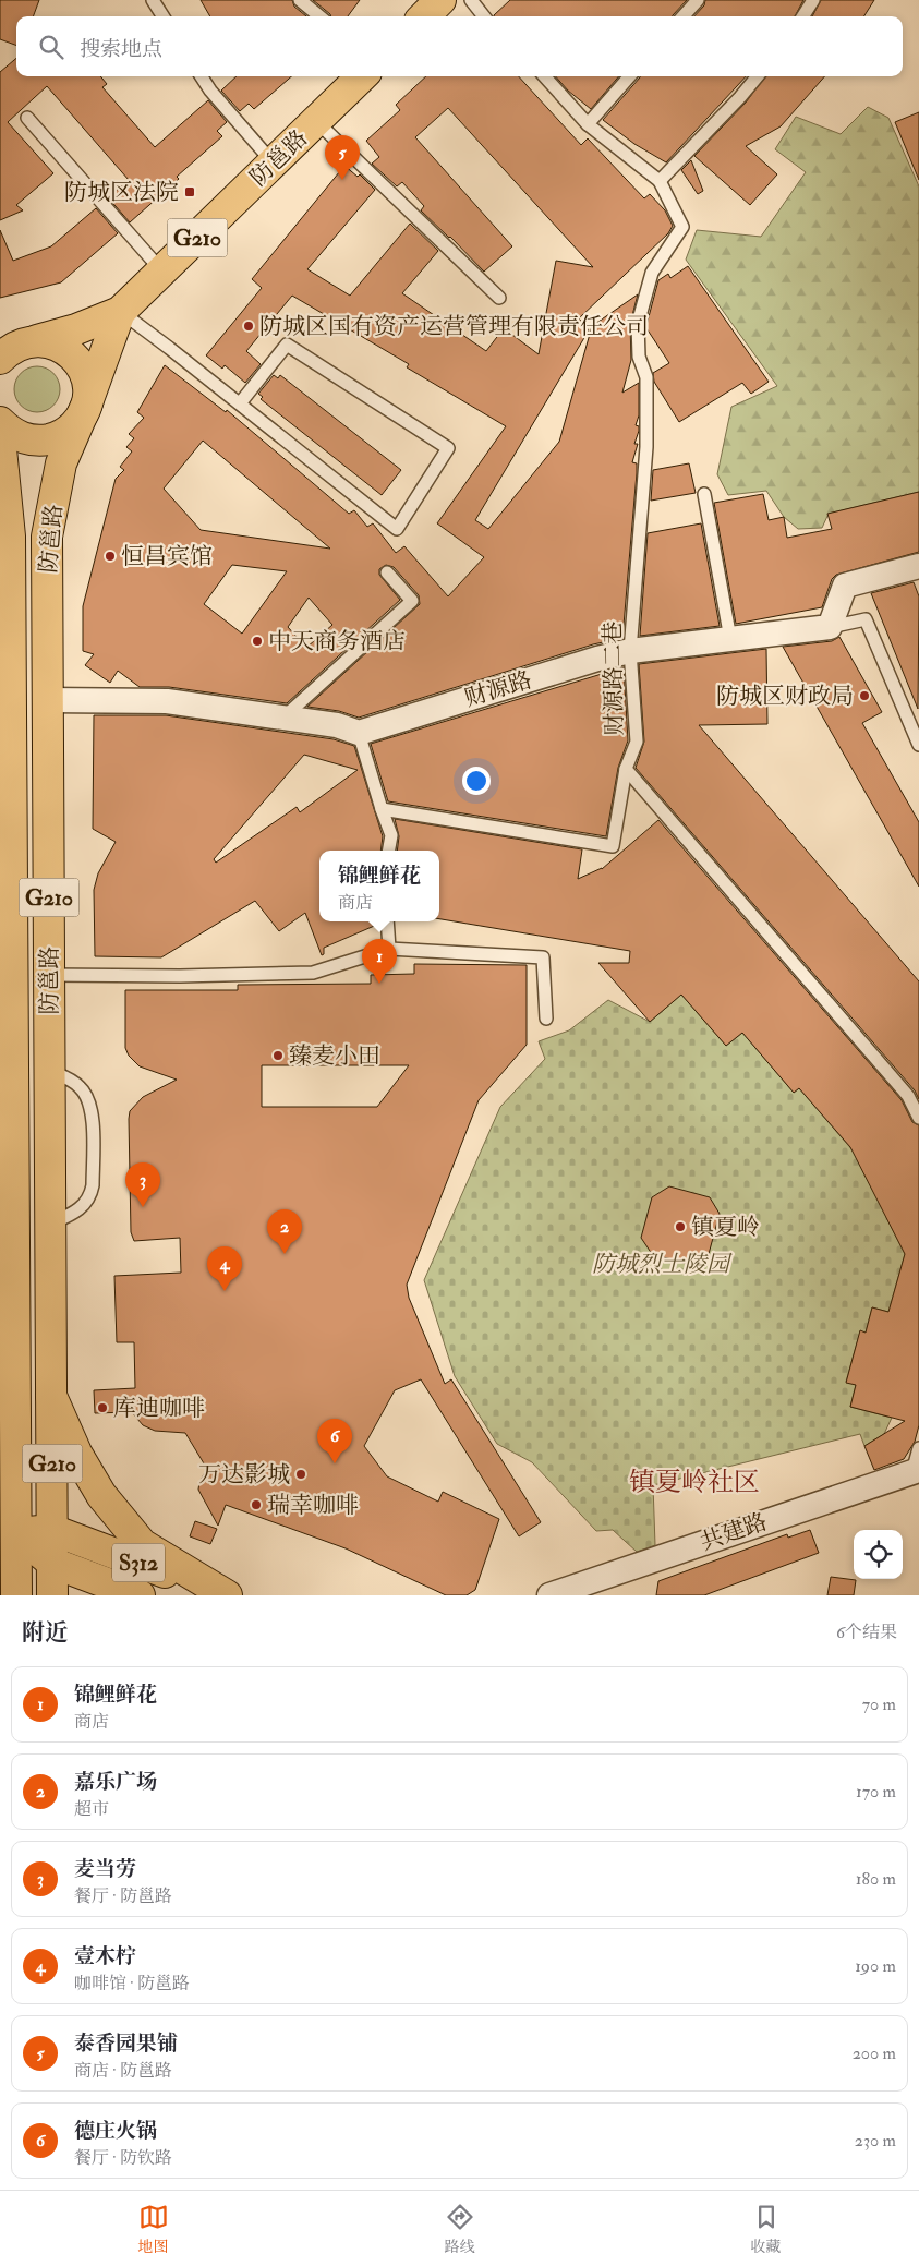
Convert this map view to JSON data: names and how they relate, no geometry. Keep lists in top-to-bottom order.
{
  "streets": {
    "main road": ["防邕路", "G210", "S312"],
    "street": ["财源路", "共建路"],
    "lane": ["财源路二巷"]
  },
  "crossings": [
    ["防邕路", "G210"],
    ["防邕路", "S312"],
    ["G210", "S312"],
    ["财源路二巷", "财源路"]
  ],
  "districts": ["镇夏岭社区"],
  "parks": ["防城烈士陵园"],
  "places": {
    "transit": ["防城区法院"],
    "other": [
      "防城区国有资产运营管理有限责任公司",
      "恒昌宾馆",
      "中天商务酒店",
      "防城区财政局",
      "臻麦小田",
      "镇夏岭",
      "库迪咖啡",
      "万达影城",
      "瑞幸咖啡"
    ]
  },
  "page": {
    "search": "搜索地点",
    "pins": [
      "5",
      "1",
      "3",
      "2",
      "4",
      "6"
    ],
    "popup": ["锦鲤鲜花", "商店"],
    "heading": ["附近", "6个结果"],
    "list": [
      {
        "mark": "1",
        "name": "锦鲤鲜花",
        "note": "商店",
        "value": "70 m"
      },
      {
        "mark": "2",
        "name": "嘉乐广场",
        "note": "超市",
        "value": "170 m"
      },
      {
        "mark": "3",
        "name": "麦当劳",
        "note": "餐厅 · 防邕路",
        "value": "180 m"
      },
      {
        "mark": "4",
        "name": "壹木柠",
        "note": "咖啡馆 · 防邕路",
        "value": "190 m"
      },
      {
        "mark": "5",
        "name": "泰香园果铺",
        "note": "商店 · 防邕路",
        "value": "200 m"
      },
      {
        "mark": "6",
        "name": "德庄火锅",
        "note": "餐厅 · 防钦路",
        "value": "230 m"
      }
    ],
    "nav": ["地图", "路线", "收藏"]
  }
}
